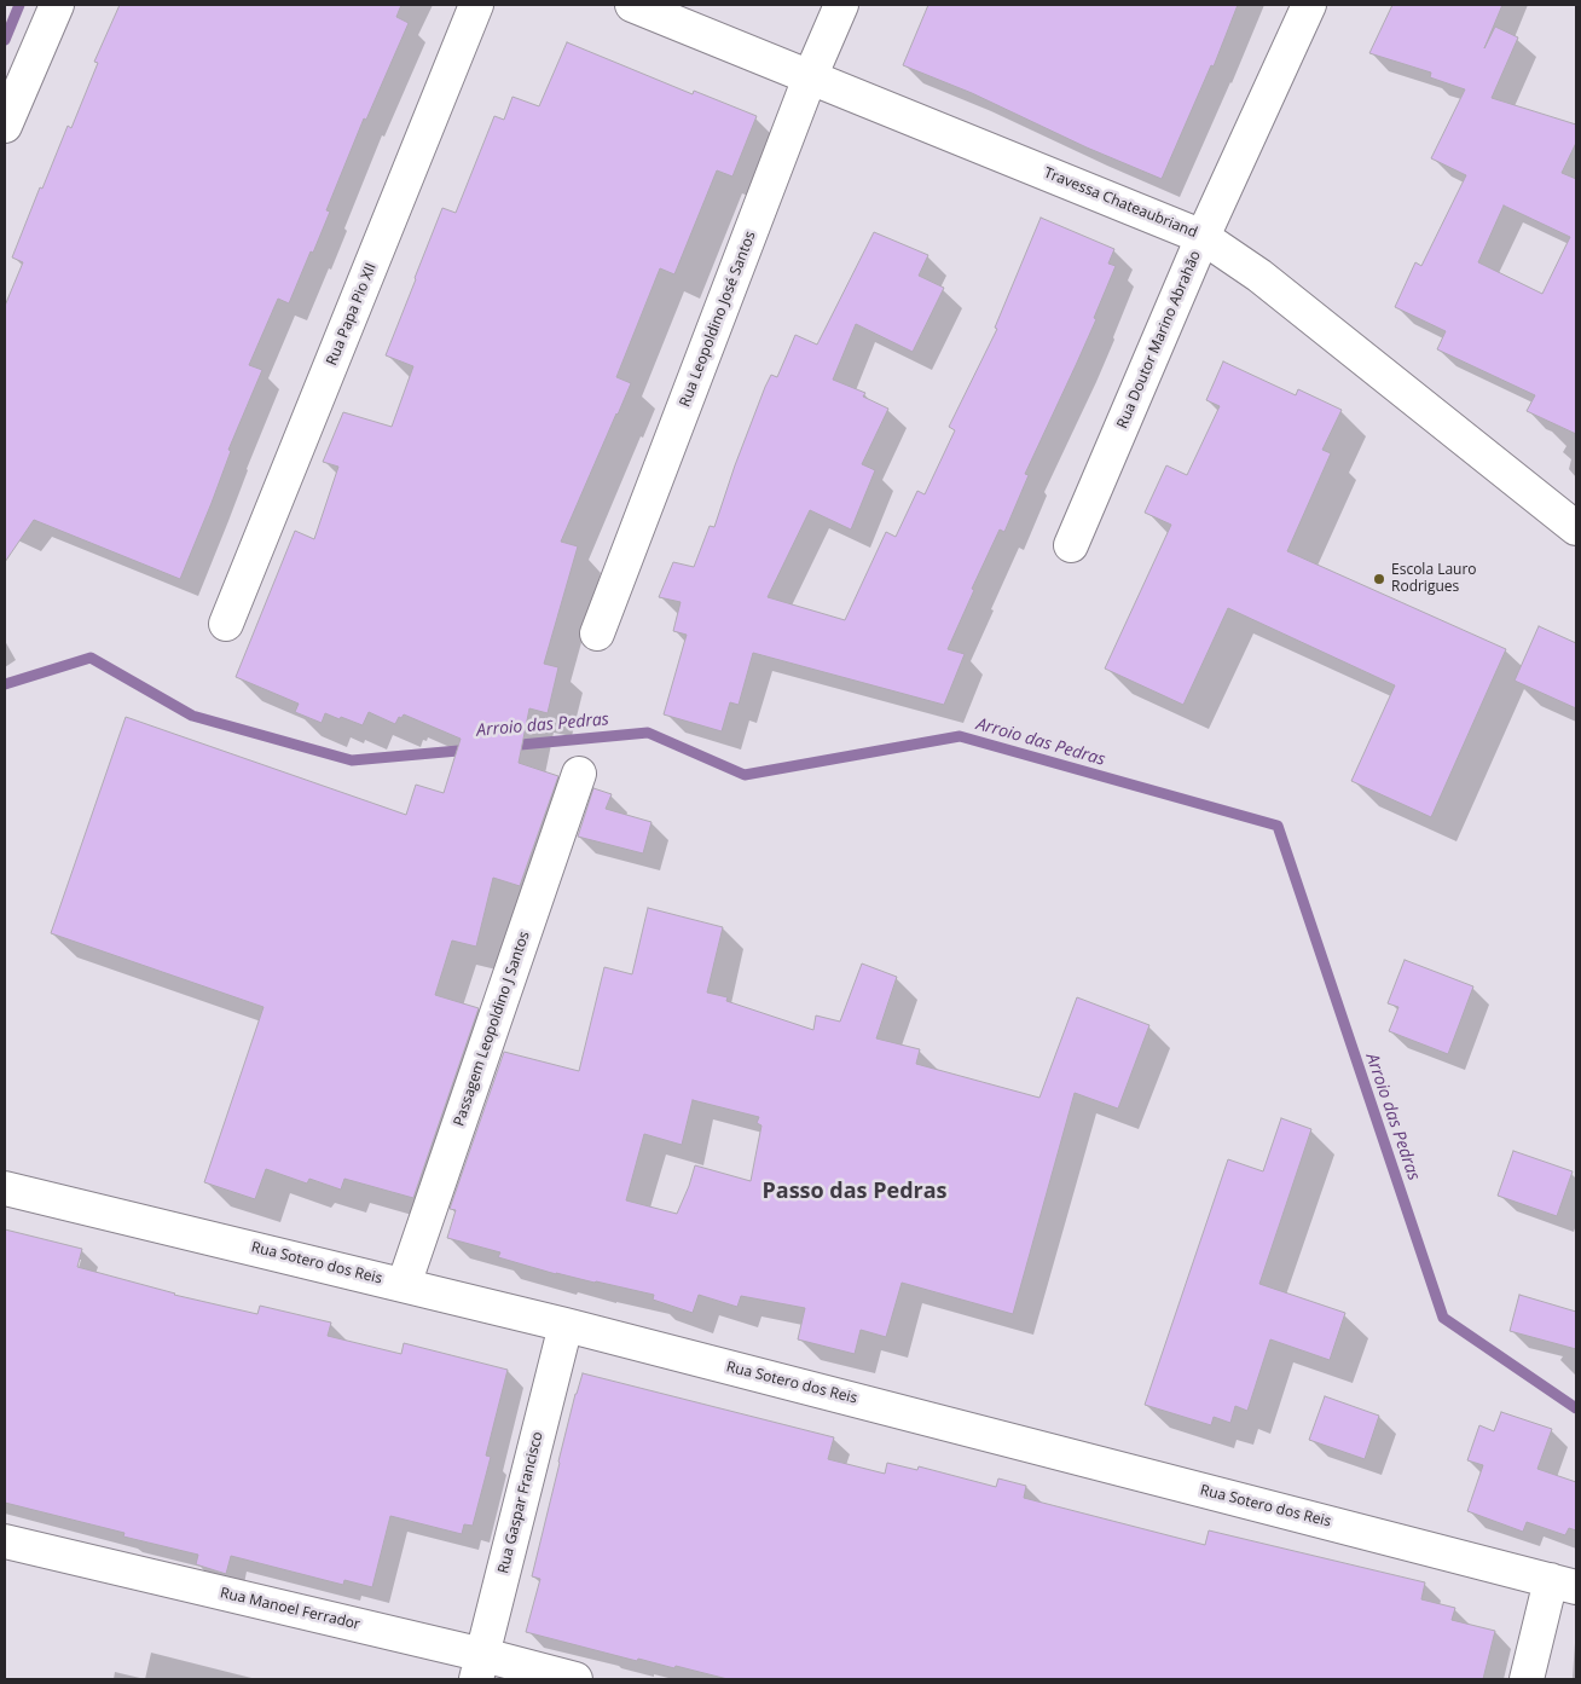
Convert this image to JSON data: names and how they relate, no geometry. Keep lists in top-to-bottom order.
{
  "streets": {
    "street": [
      "Travessa Chateaubriand",
      "Rua Papa Pio XII",
      "Rua Leopoldino José Santos",
      "Rua Doutor Marino Abrahão",
      "Passagem Leopoldino J Santos",
      "Rua Sotero dos Reis",
      "Rua Gaspar Francisco",
      "Rua Manoel Ferrador"
    ]
  },
  "crossings": [
    ["Travessa Chateaubriand", "Rua Leopoldino José Santos"],
    ["Travessa Chateaubriand", "Rua Doutor Marino Abrahão"],
    ["Passagem Leopoldino J Santos", "Rua Sotero dos Reis"],
    ["Rua Sotero dos Reis", "Rua Gaspar Francisco"],
    ["Rua Gaspar Francisco", "Rua Manoel Ferrador"]
  ],
  "districts": ["Passo das Pedras"],
  "water": ["Arroio das Pedras"],
  "places": ["Escola Lauro Rodrigues"]
}
